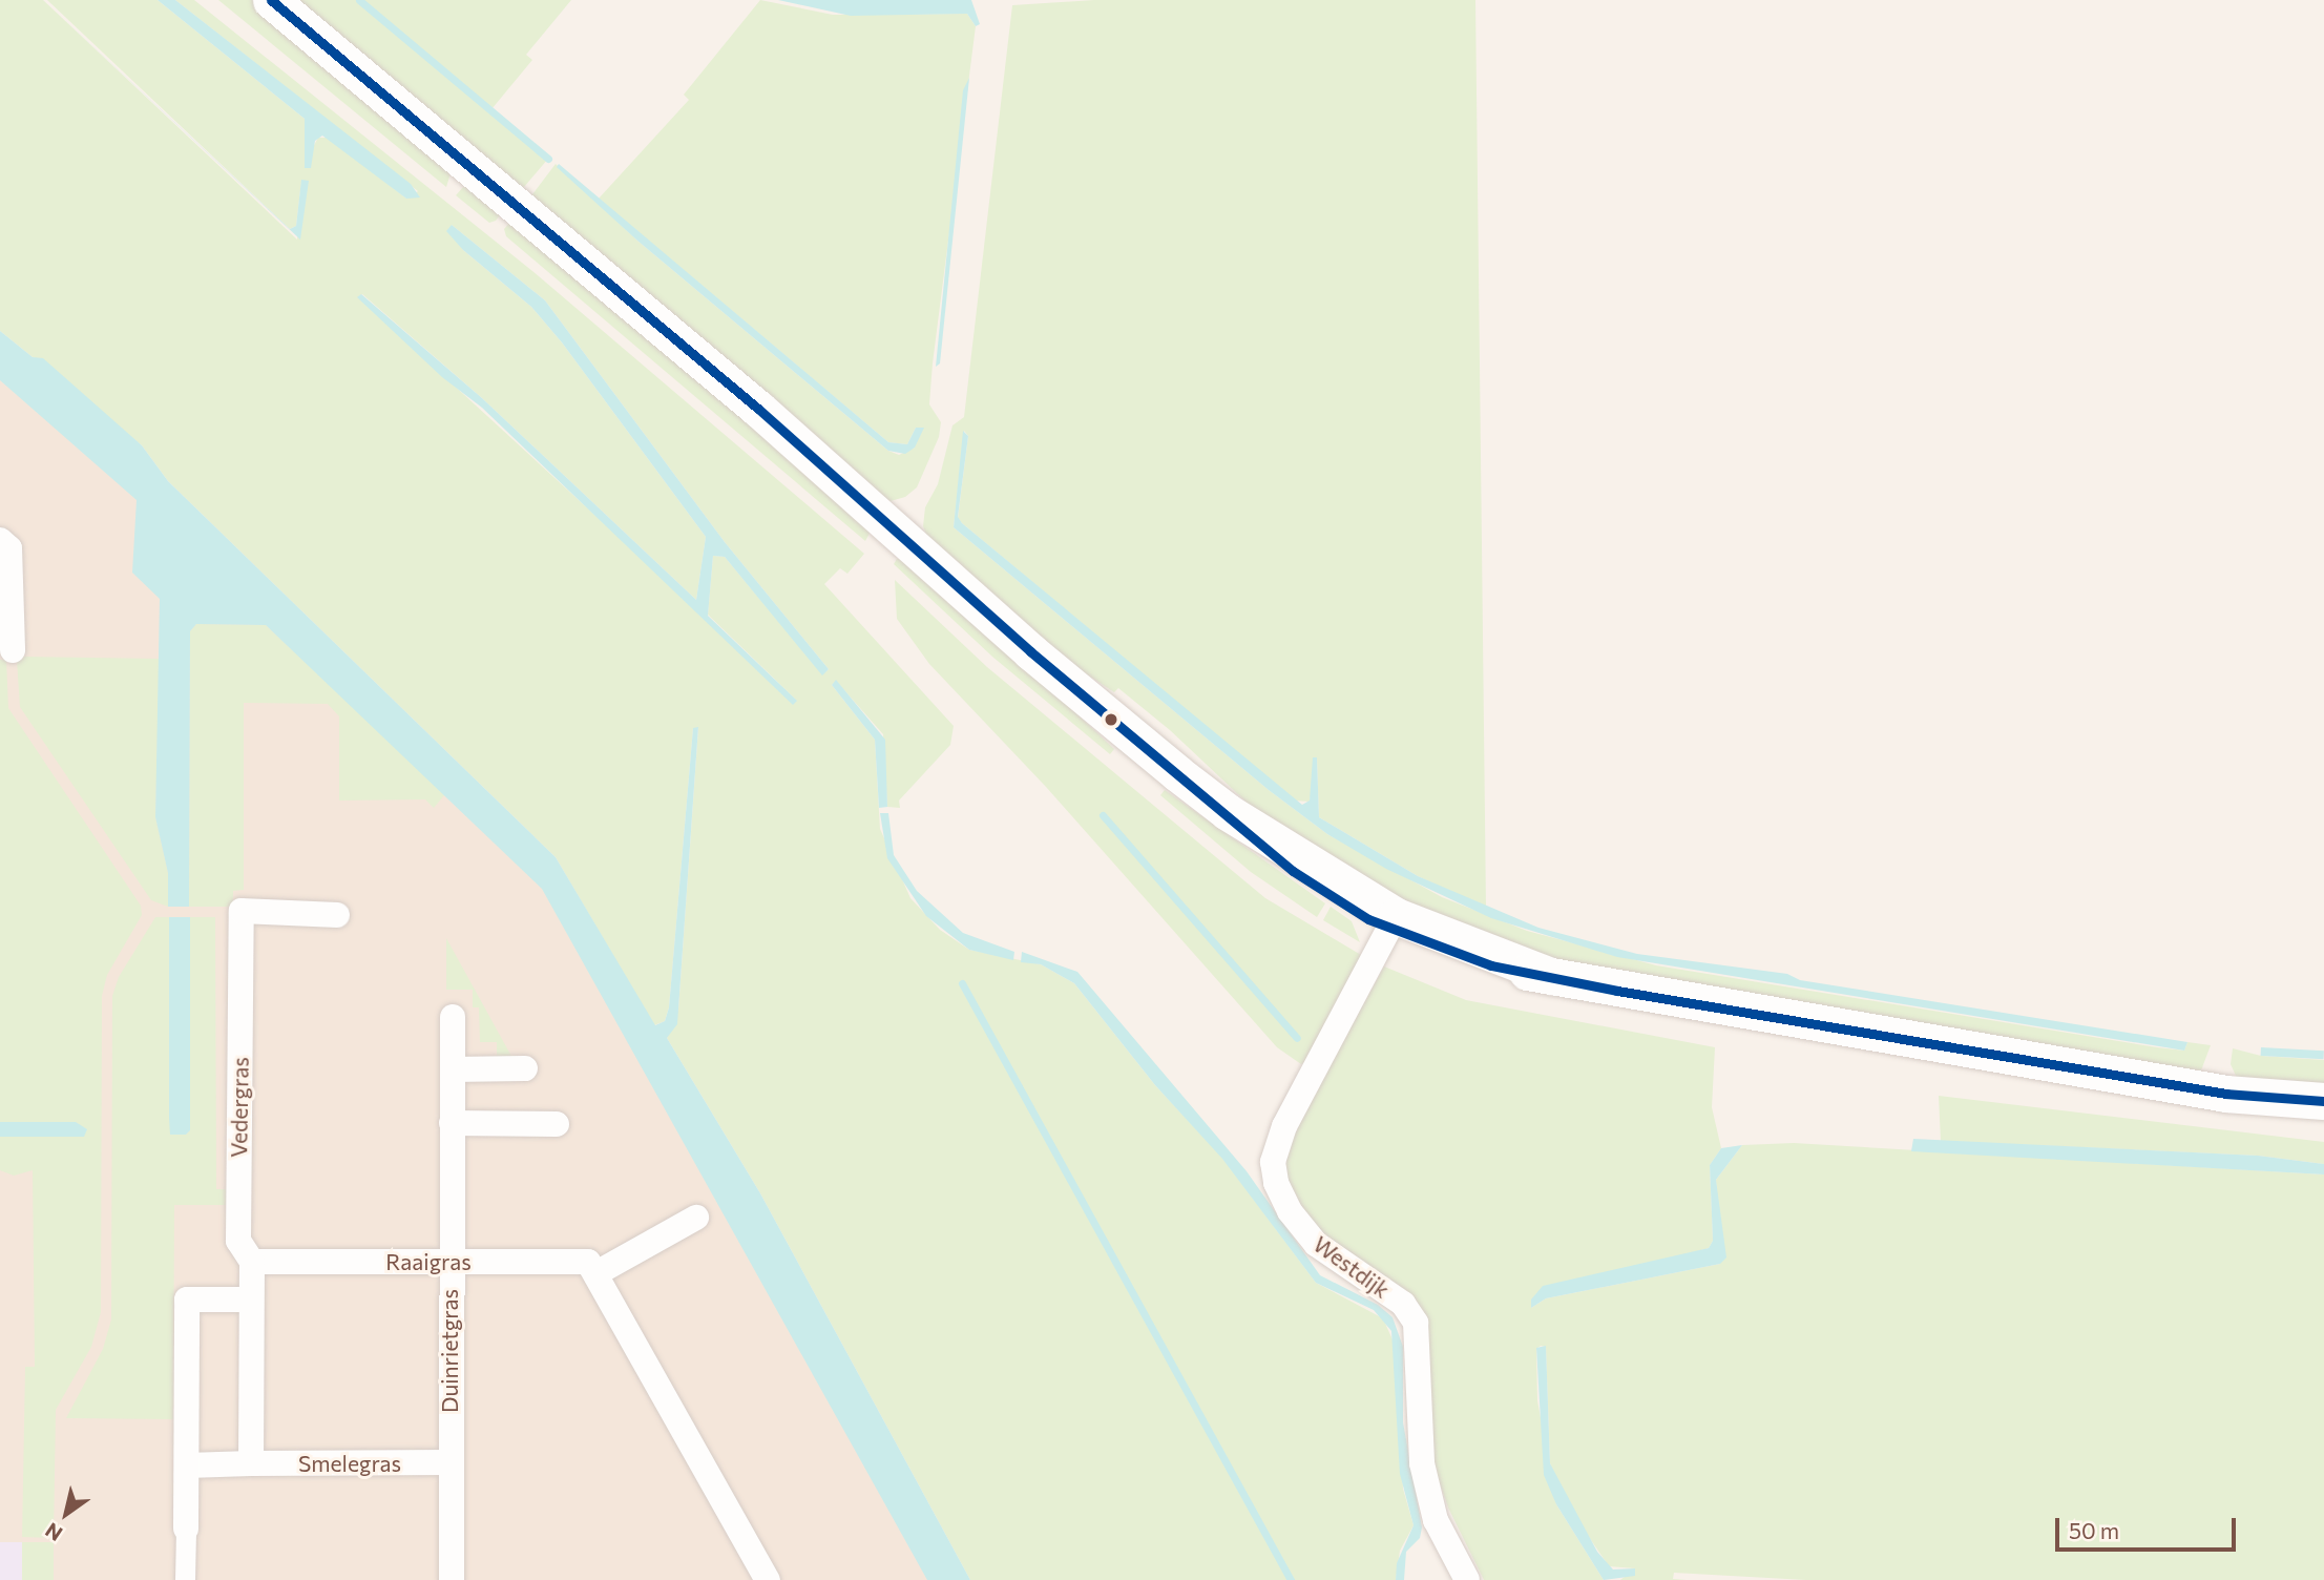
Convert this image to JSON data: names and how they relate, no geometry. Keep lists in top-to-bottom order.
{
  "streets": {
    "street": [
      "Vedergras",
      "Raaigras",
      "Westdijk",
      "Duinrietgras",
      "Smelegras"
    ]
  },
  "crossings": [
    ["Vedergras", "Raaigras"],
    ["Vedergras", "Smelegras"],
    ["Raaigras", "Duinrietgras"],
    ["Duinrietgras", "Smelegras"]
  ],
  "scale_bar": "50 m",
  "north": "bottom left"
}
